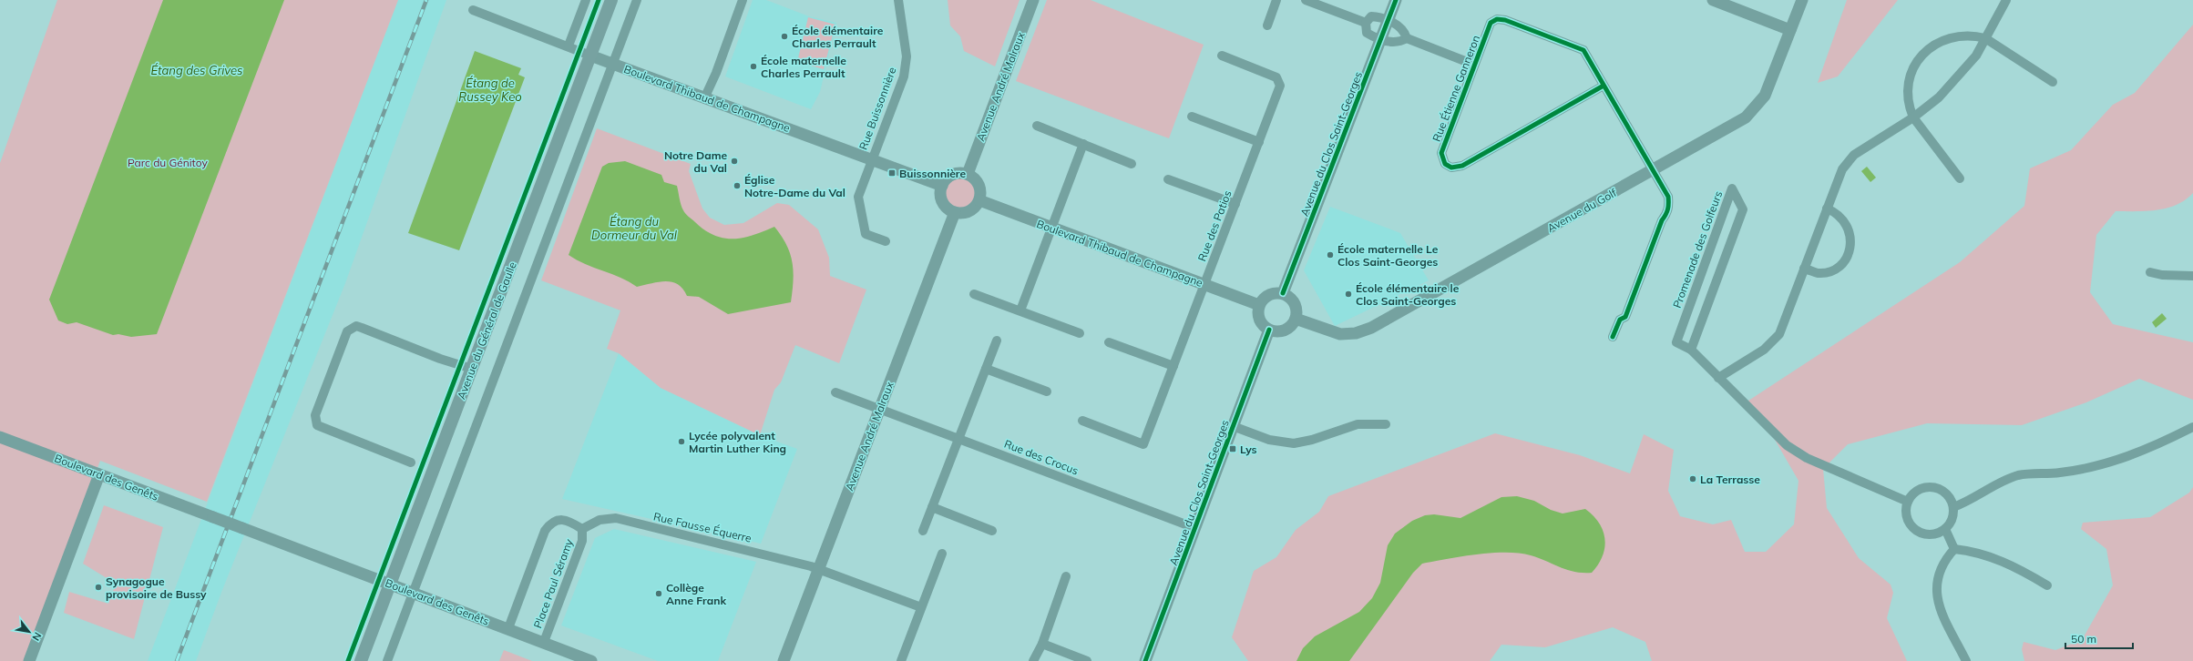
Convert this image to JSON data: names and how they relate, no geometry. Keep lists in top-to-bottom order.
{
  "streets": {
    "main road": ["Avenue du Général de Gaulle"],
    "street": [
      "Avenue André Malraux",
      "Rue Étienne Ganneron",
      "Boulevard Thibaud de Champagne",
      "Rue Buissonnière",
      "Avenue du Clos Saint-Georges",
      "Avenue du Golf",
      "Rue des Patios",
      "Promenade des Golfeurs",
      "Rue des Crocus",
      "Boulevard des Genêts",
      "Rue Fausse Équerre",
      "Place Paul Séramy"
    ]
  },
  "crossings": [
    ["Avenue André Malraux", "Boulevard Thibaud de Champagne"],
    ["Avenue André Malraux", "Rue des Crocus"],
    ["Avenue André Malraux", "Rue Fausse Équerre"],
    ["Rue Étienne Ganneron", "Avenue du Golf"],
    ["Boulevard Thibaud de Champagne", "Rue Buissonnière"],
    ["Boulevard Thibaud de Champagne", "Avenue du Clos Saint-Georges"],
    ["Boulevard Thibaud de Champagne", "Avenue du Golf"],
    ["Boulevard Thibaud de Champagne", "Rue des Patios"],
    ["Boulevard Thibaud de Champagne", "Avenue du Général de Gaulle"],
    ["Avenue du Clos Saint-Georges", "Avenue du Golf"],
    ["Avenue du Clos Saint-Georges", "Rue des Crocus"],
    ["Avenue du Général de Gaulle", "Boulevard des Genêts"],
    ["Boulevard des Genêts", "Place Paul Séramy"],
    ["Rue Fausse Équerre", "Place Paul Séramy"]
  ],
  "water": ["Étang des Grives", "Étang de Russey Keo", "Étang du Dormeur du Val"],
  "parks": ["Parc du Génitoy"],
  "places": {
    "other": [
      "École élémentaire Charles Perrault",
      "École maternelle Charles Perrault",
      "Notre Dame du Val",
      "Église Notre-Dame du Val",
      "École maternelle Le Clos Saint-Georges",
      "École élémentaire le Clos Saint-Georges",
      "Lycée polyvalent Martin Luther King",
      "La Terrasse",
      "Synagogue provisoire de Bussy",
      "Collège Anne Frank"
    ],
    "transit": ["Buissonnière", "Lys"]
  },
  "scale_bar": "50 m",
  "north": "bottom right"
}
